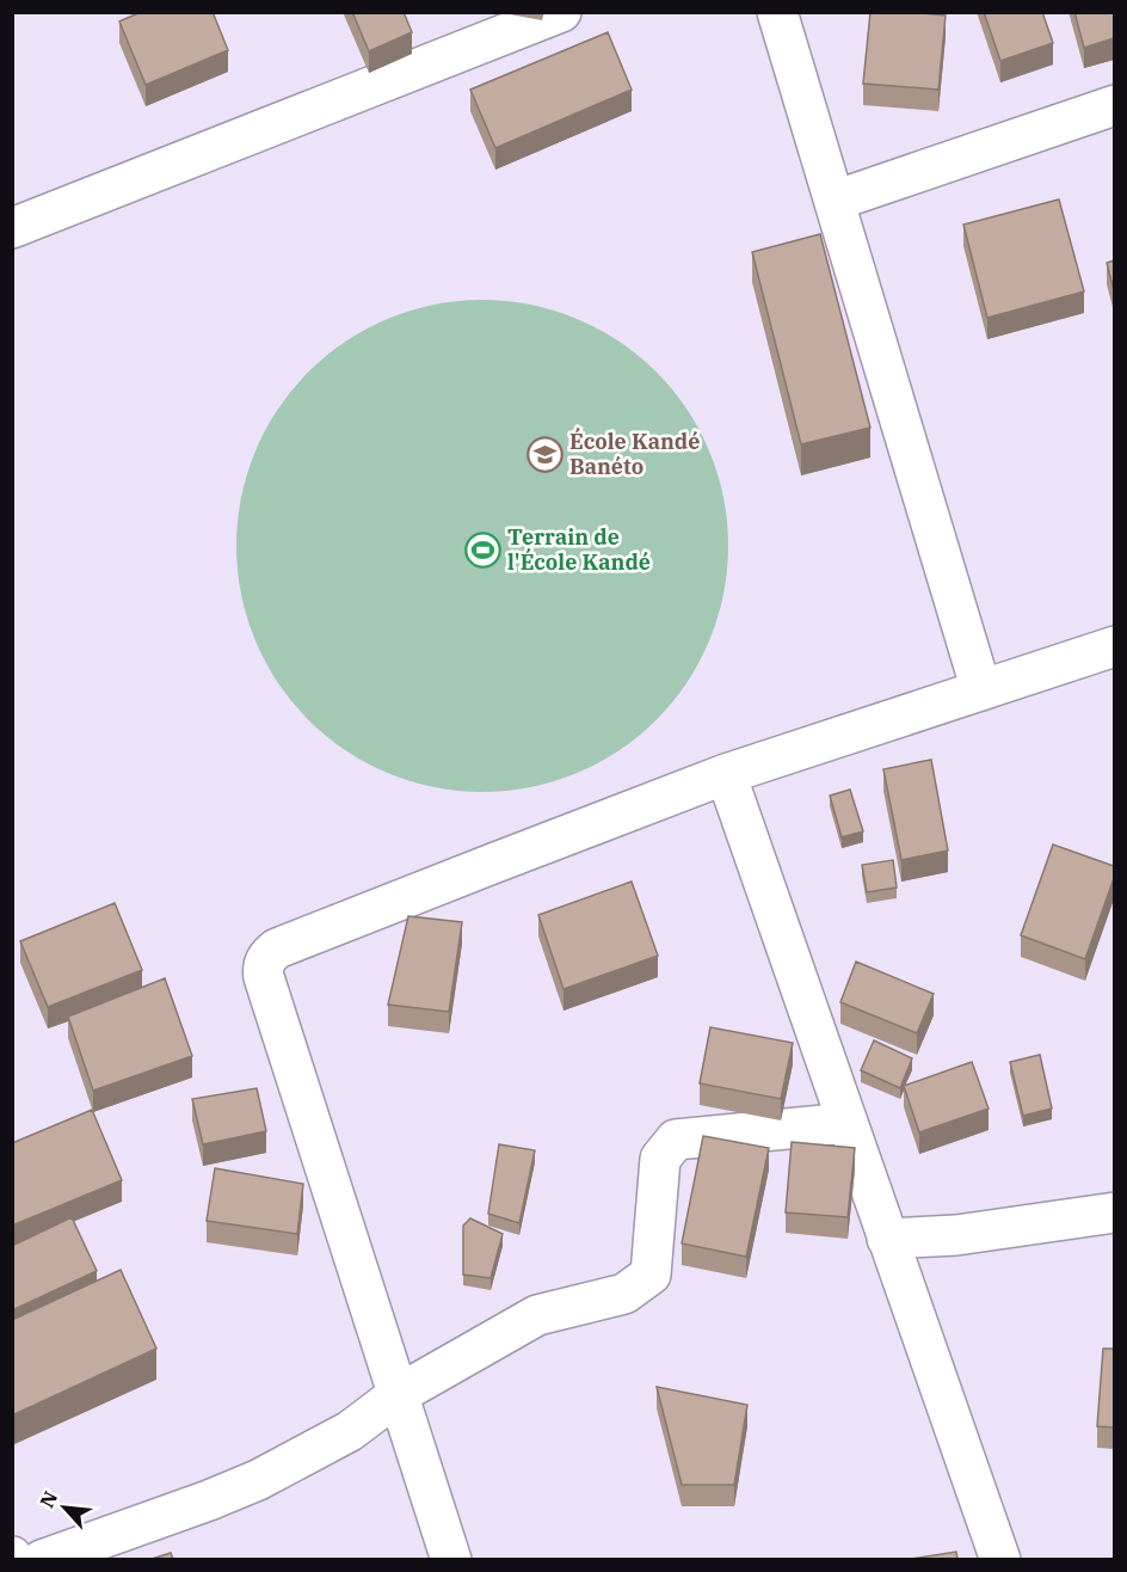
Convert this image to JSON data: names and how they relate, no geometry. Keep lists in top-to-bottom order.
{
  "places": {
    "school or university": ["École Kandé Banéto"],
    "sports": ["Terrain de l'École Kandé"]
  },
  "north": "top left"
}
